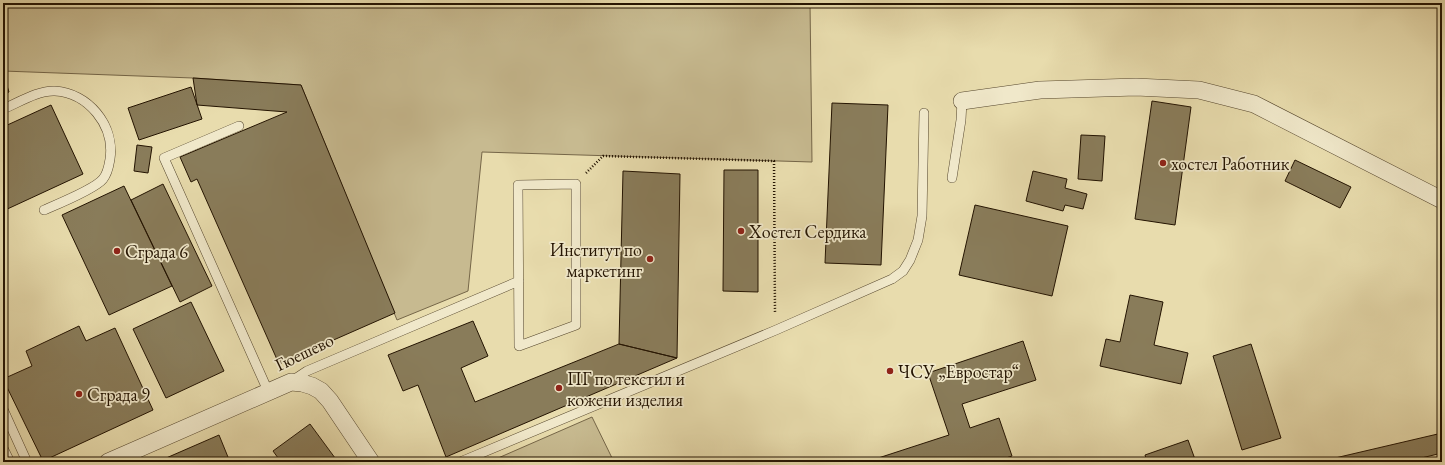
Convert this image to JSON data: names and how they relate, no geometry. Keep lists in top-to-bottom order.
{
  "streets": {
    "street": ["Гюешево"]
  },
  "places": [
    "хостел Работник",
    "Хостел Сердика",
    "Сграда 6",
    "Институт по маркетинг",
    "ЧСУ „Евростар“",
    "ПГ по текстил и кожени изделия",
    "Сграда 9"
  ]
}
